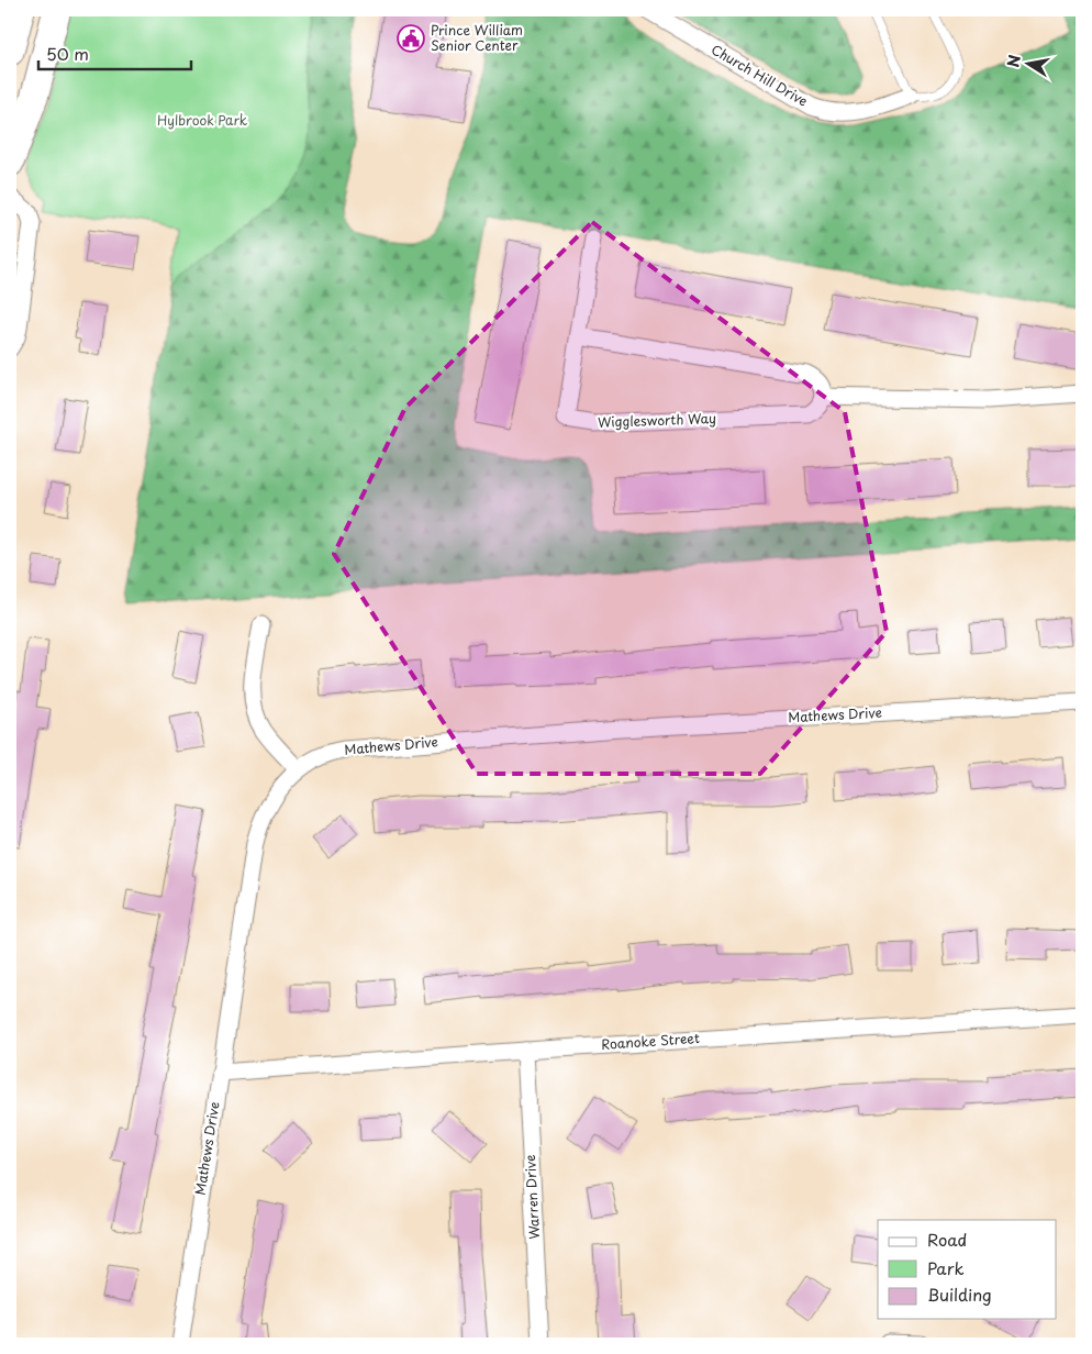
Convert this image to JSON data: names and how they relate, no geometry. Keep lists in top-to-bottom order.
{
  "streets": {
    "street": [
      "Church Hill Drive",
      "Wigglesworth Way",
      "Mathews Drive",
      "Roanoke Street",
      "Warren Drive"
    ]
  },
  "crossings": [
    ["Mathews Drive", "Roanoke Street"],
    ["Roanoke Street", "Warren Drive"]
  ],
  "parks": ["Hylbrook Park"],
  "places": {
    "public building": ["Prince William Senior Center"]
  },
  "legend": ["Road", "Park", "Building"],
  "scale_bar": "50 m",
  "north": "left"
}
